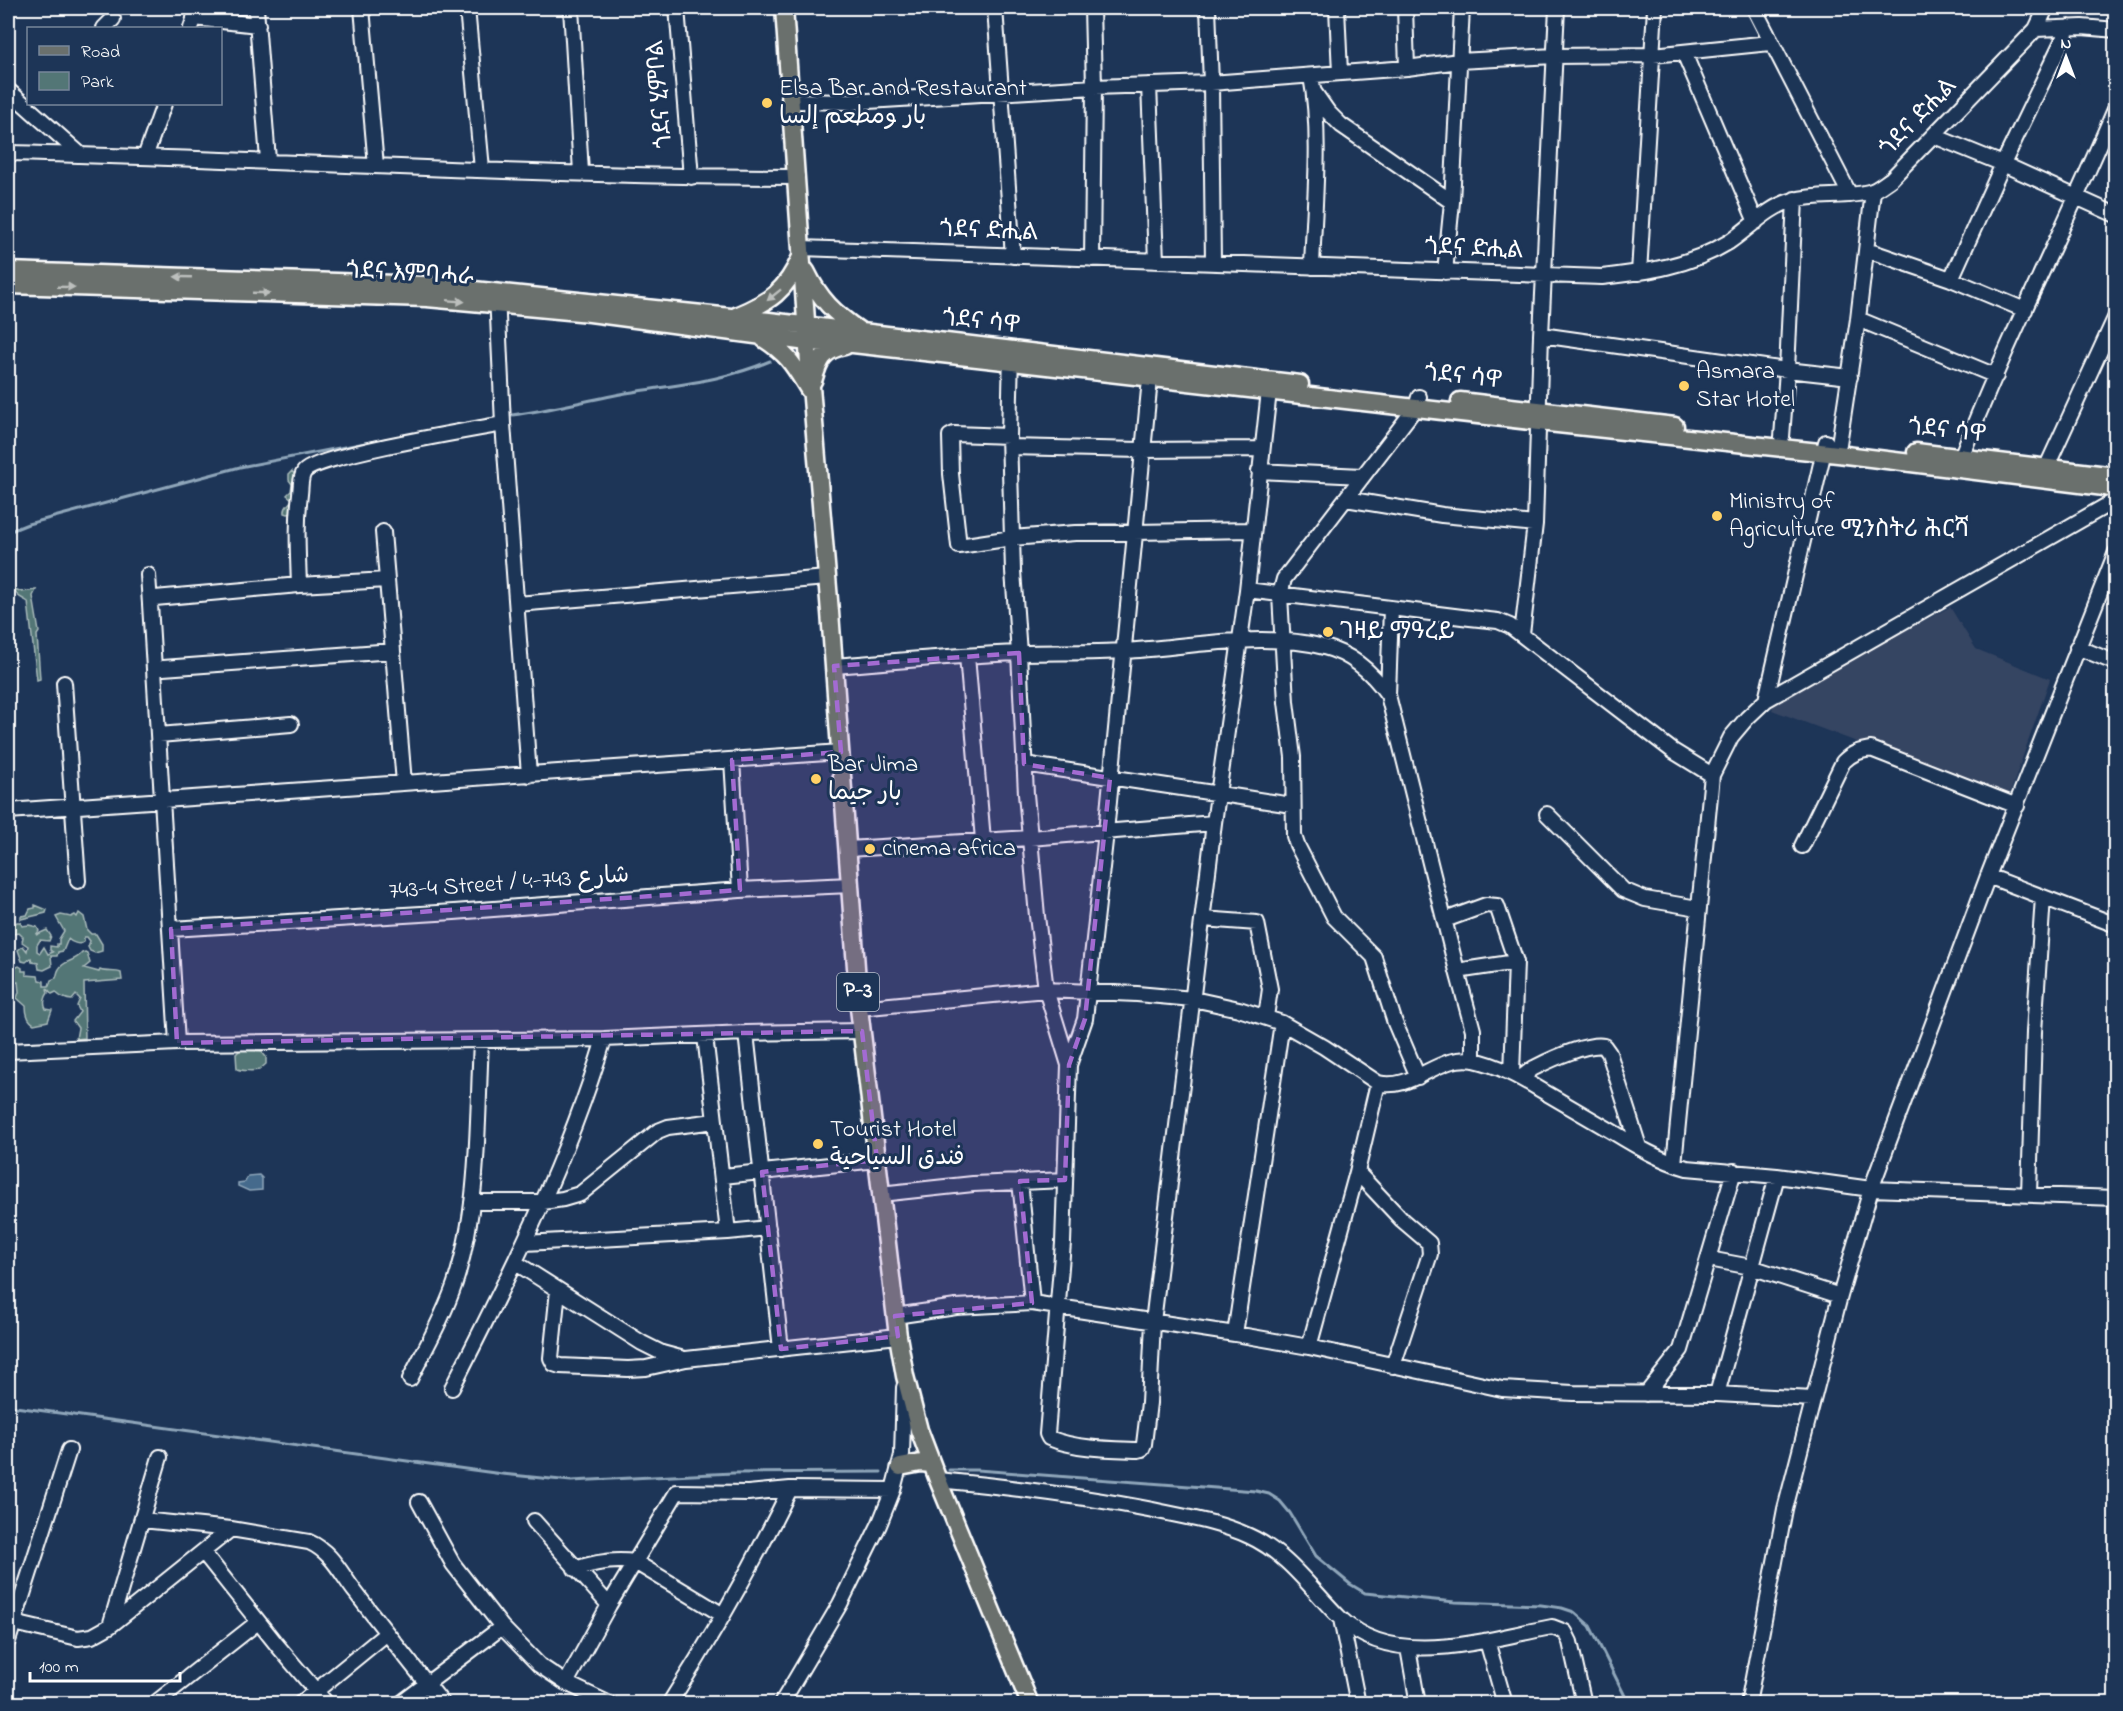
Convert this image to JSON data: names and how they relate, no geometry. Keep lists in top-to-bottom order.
{
  "streets": {
    "main road": ["ጎደና እምባሓራ", "ጎደና ሳዋ", "P-3"],
    "street": ["ጎደና ሂምቦል", "ጎደና ድሒል", "743-4 Street / شارع 743-4"]
  },
  "crossings": [
    ["ጎደና ድሒል", "P-3"],
    ["ጎደና እምባሓራ", "ጎደና ሳዋ"],
    ["ጎደና እምባሓራ", "P-3"],
    ["ጎደና ሳዋ", "P-3"],
    ["743-4 Street / شارع 743-4", "P-3"]
  ],
  "places": [
    "Elsa Bar and Restaurant بار ومطعم إلسا",
    "Asmara Star Hotel",
    "Ministry of Agriculture ሚንስትሪ ሕርሻ",
    "ገዛይ ማዓረይ",
    "Bar Jima بار جيما",
    "cinema africa",
    "Tourist Hotel فندق السياحية"
  ],
  "legend": ["Road", "Park"],
  "scale_bar": "100 m",
  "north": "top"
}
